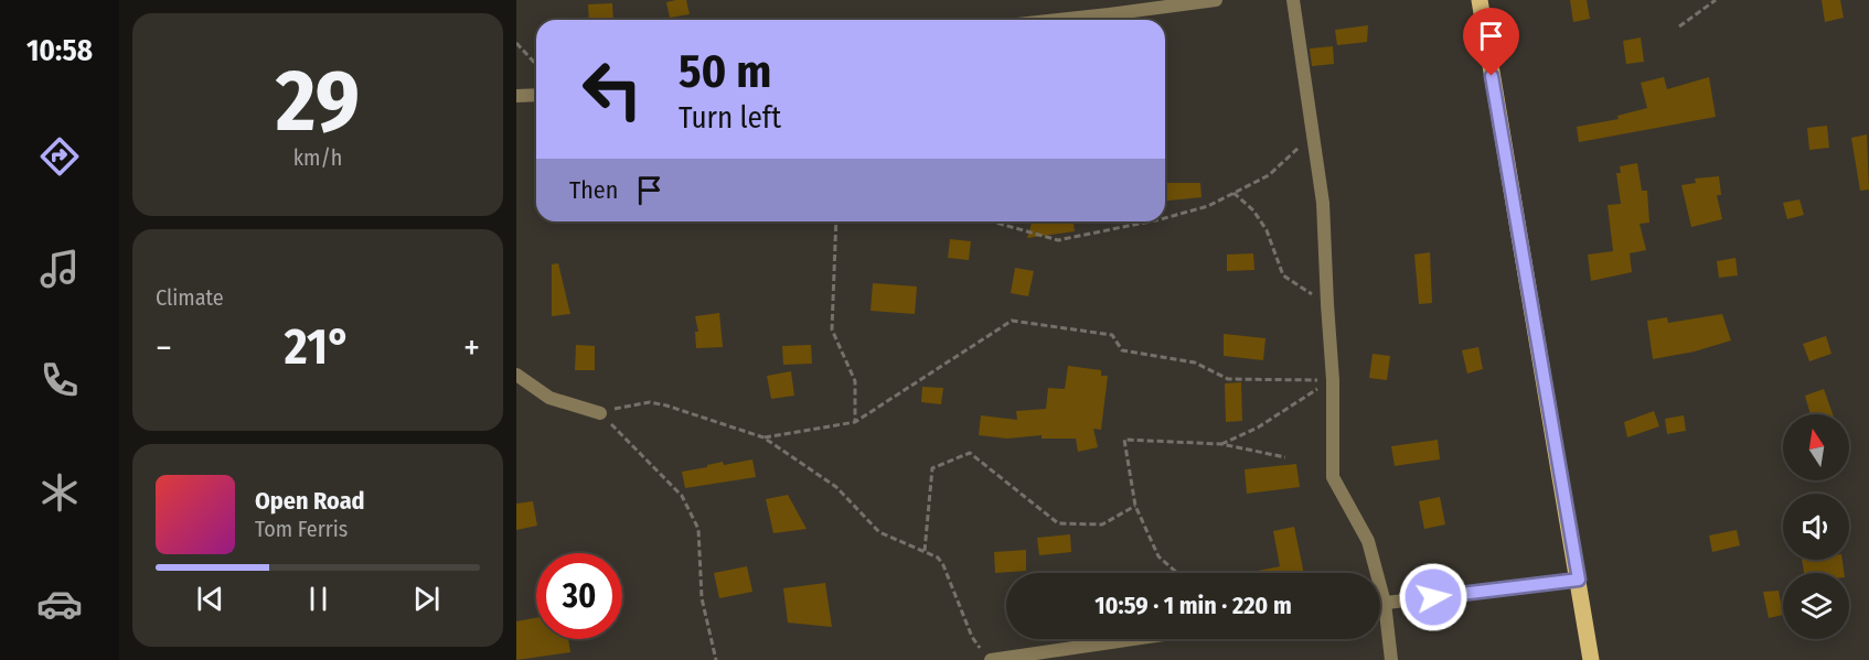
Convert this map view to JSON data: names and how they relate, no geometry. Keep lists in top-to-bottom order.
{
  "north": "top",
  "page": {
    "tabs": "10:58",
    "tile": [
      ["29", "km/h"],
      "Climate"
    ],
    "turn": ["50 m", "Turn left"],
    "then": "Then",
    "heat": ["−", "21°", "+"],
    "song": ["Open Road", "Tom Ferris"],
    "limit": "30",
    "trip": "10:59 · 1 min · 220 m"
  }
}
